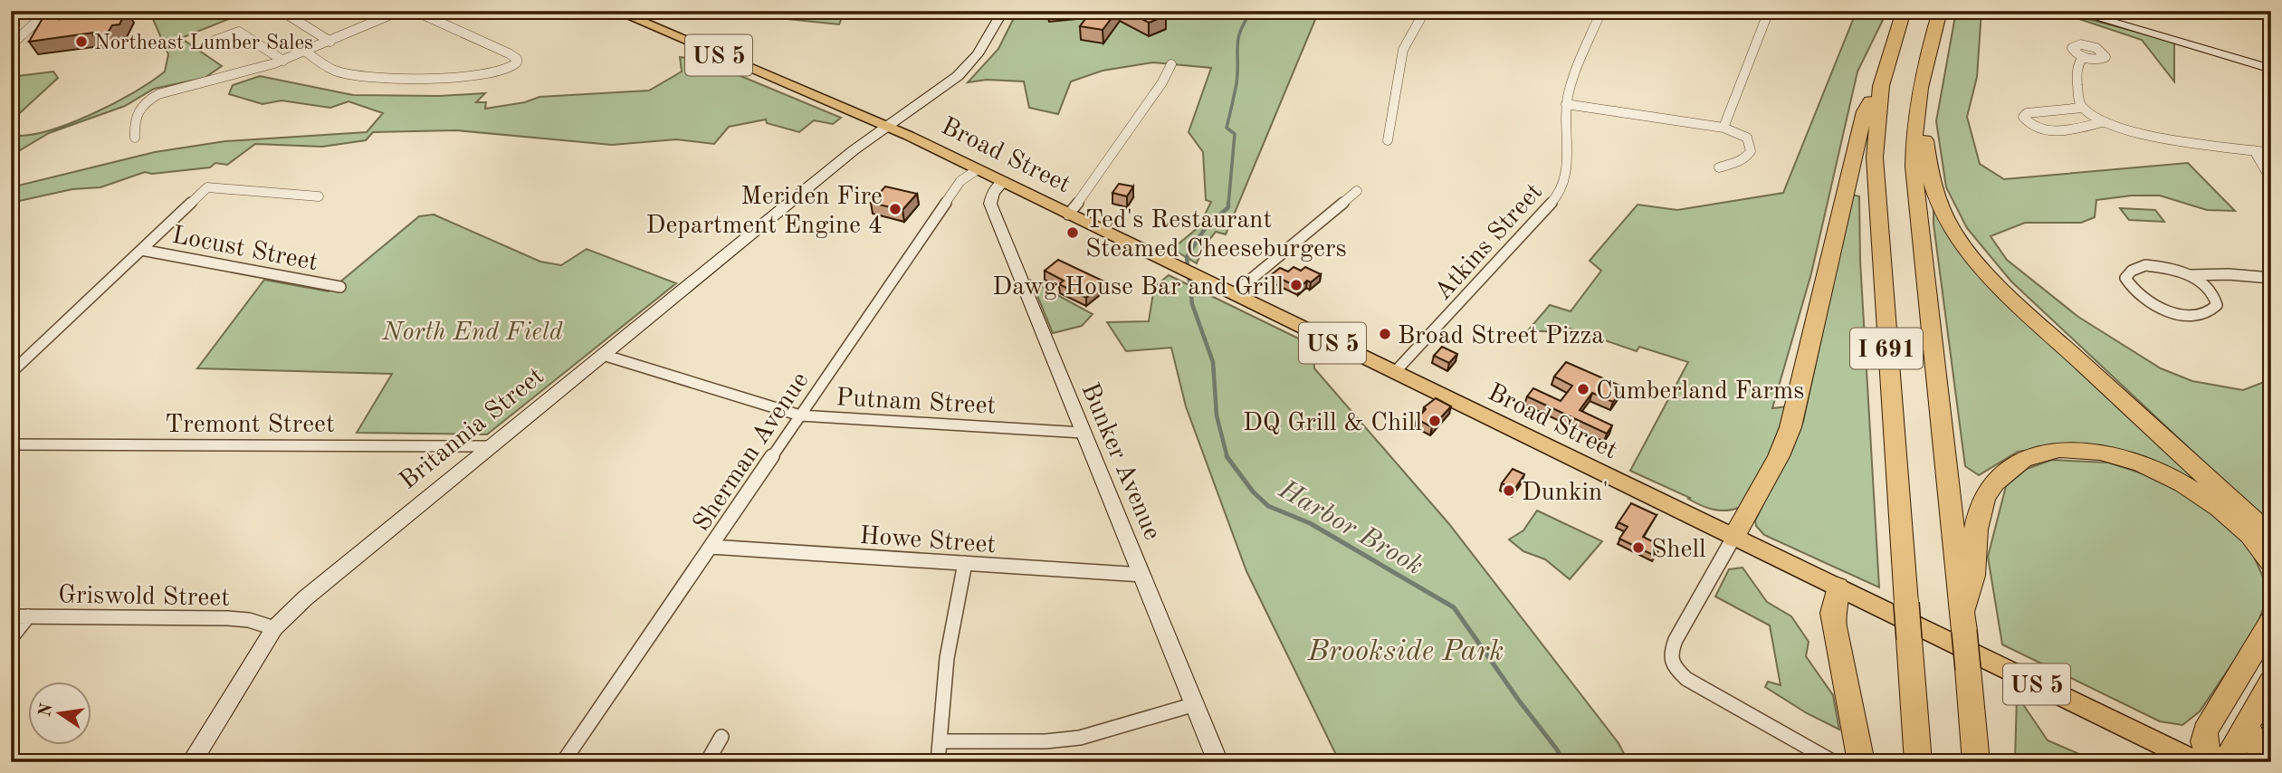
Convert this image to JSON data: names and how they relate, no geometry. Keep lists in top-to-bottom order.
{
  "streets": {
    "highway": ["I 691"],
    "main road": ["US 5", "Broad Street"],
    "street": [
      "Atkins Street",
      "Locust Street",
      "Putnam Street",
      "Tremont Street",
      "Britannia Street",
      "Sherman Avenue",
      "Bunker Avenue",
      "Howe Street",
      "Griswold Street"
    ]
  },
  "crossings": [
    ["US 5", "Broad Street"],
    ["US 5", "Britannia Street"],
    ["Broad Street", "Atkins Street"],
    ["Broad Street", "Britannia Street"],
    ["Broad Street", "Sherman Avenue"],
    ["Broad Street", "Bunker Avenue"],
    ["Putnam Street", "Britannia Street"],
    ["Putnam Street", "Sherman Avenue"],
    ["Putnam Street", "Bunker Avenue"],
    ["Tremont Street", "Britannia Street"],
    ["Britannia Street", "Griswold Street"],
    ["Sherman Avenue", "Howe Street"],
    ["Bunker Avenue", "Howe Street"]
  ],
  "water": ["Harbor Brook"],
  "parks": ["North End Field", "Brookside Park"],
  "places": [
    "Northeast Lumber Sales",
    "Meriden Fire Department Engine 4",
    "Ted's Restaurant Steamed Cheeseburgers",
    "Dawg House Bar and Grill",
    "Broad Street Pizza",
    "Cumberland Farms",
    "DQ Grill & Chill",
    "Dunkin'",
    "Shell"
  ],
  "north": "left"
}
